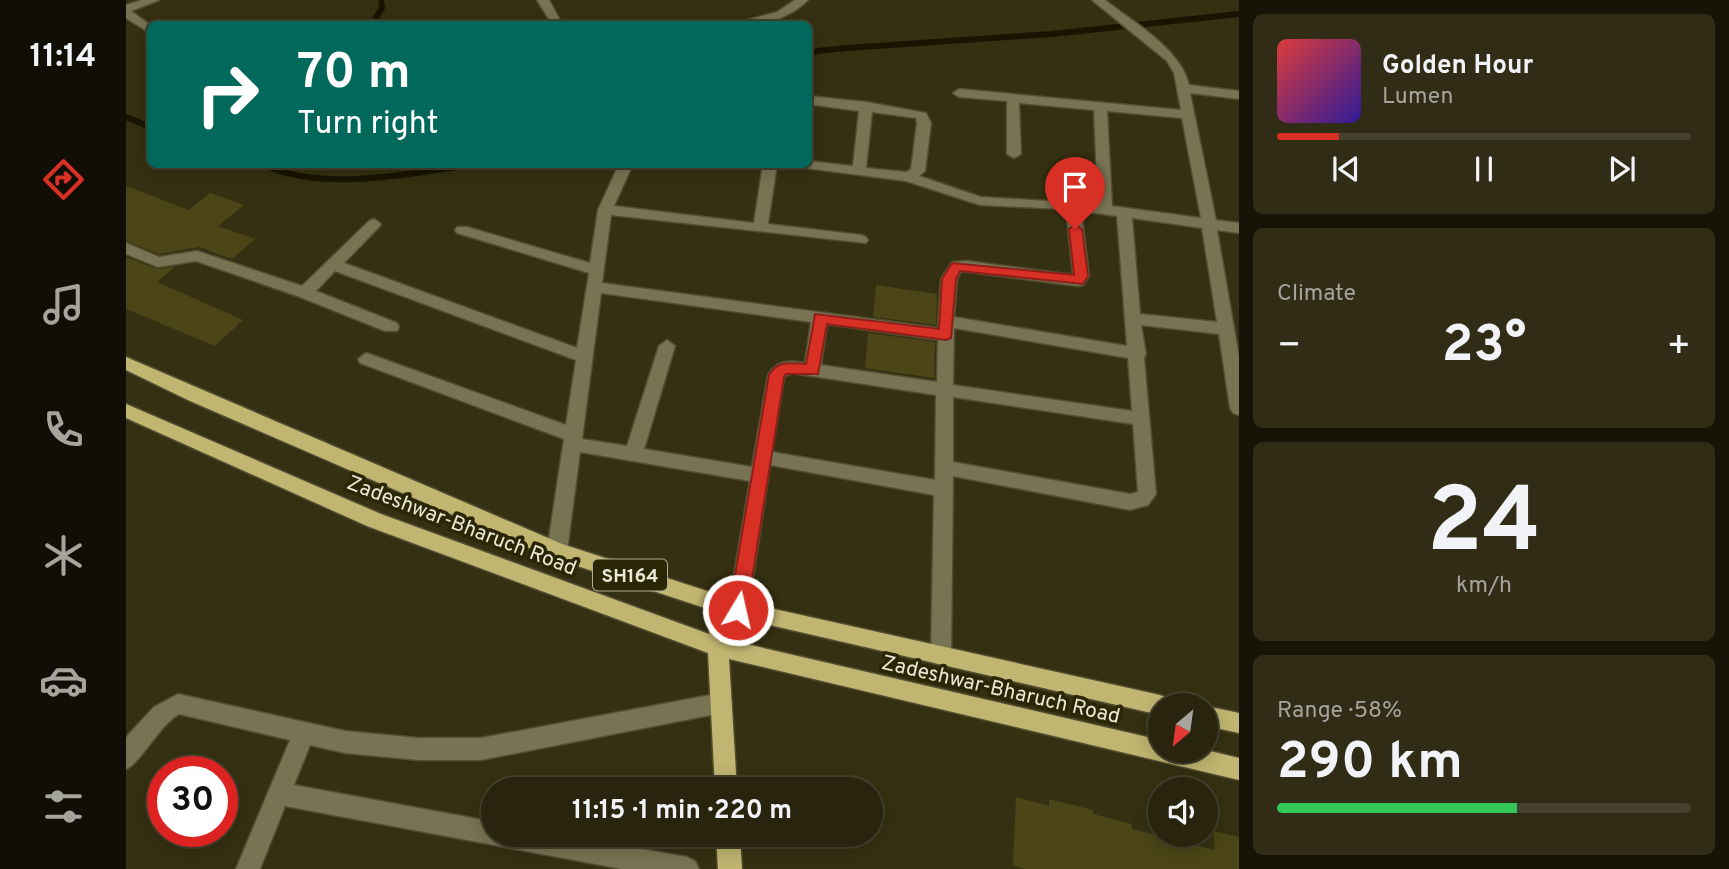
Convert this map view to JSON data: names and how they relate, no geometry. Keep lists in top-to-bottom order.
{
  "streets": {
    "main road": ["Zadeshwar-Bharuch Road", "SH164"]
  },
  "north": "bottom left",
  "page": {
    "tabs": "11:14",
    "turn": ["70 m", "Turn right"],
    "song": ["Golden Hour", "Lumen"],
    "tile": [
      "Climate",
      ["24", "km/h"],
      ["Range · 58%", "290 km"]
    ],
    "heat": ["−", "23°", "+"],
    "limit": "30",
    "trip": "11:15 · 1 min · 220 m"
  }
}
